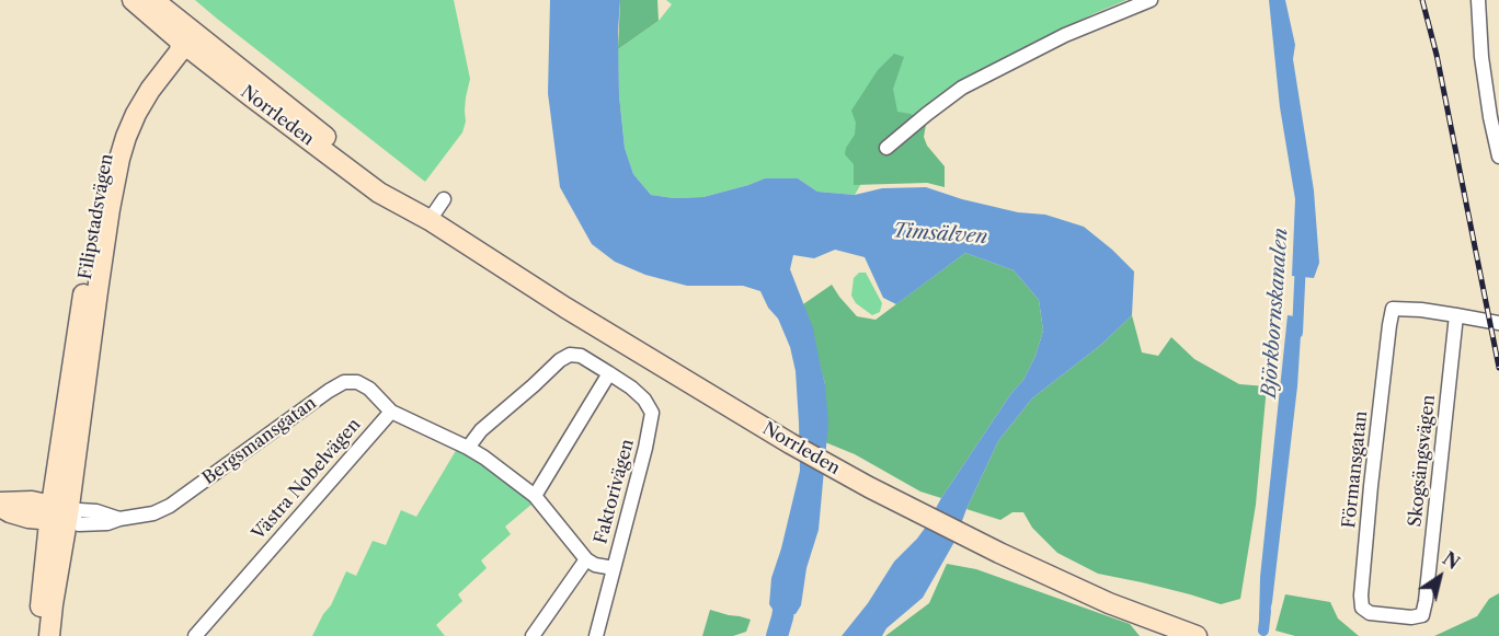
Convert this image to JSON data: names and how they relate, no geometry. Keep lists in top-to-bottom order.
{
  "streets": {
    "street": [
      "Norrleden",
      "Filipstadsvägen",
      "Bergsmansgatan",
      "Skogsängsvägen",
      "Förmansgatan",
      "Västra Nobelvägen",
      "Faktorivägen"
    ]
  },
  "crossings": [
    ["Norrleden", "Filipstadsvägen"],
    ["Filipstadsvägen", "Bergsmansgatan"],
    ["Bergsmansgatan", "Västra Nobelvägen"],
    ["Skogsängsvägen", "Förmansgatan"]
  ],
  "water": ["Timsälven", "Björkbornskanalen"],
  "north": "top right"
}
